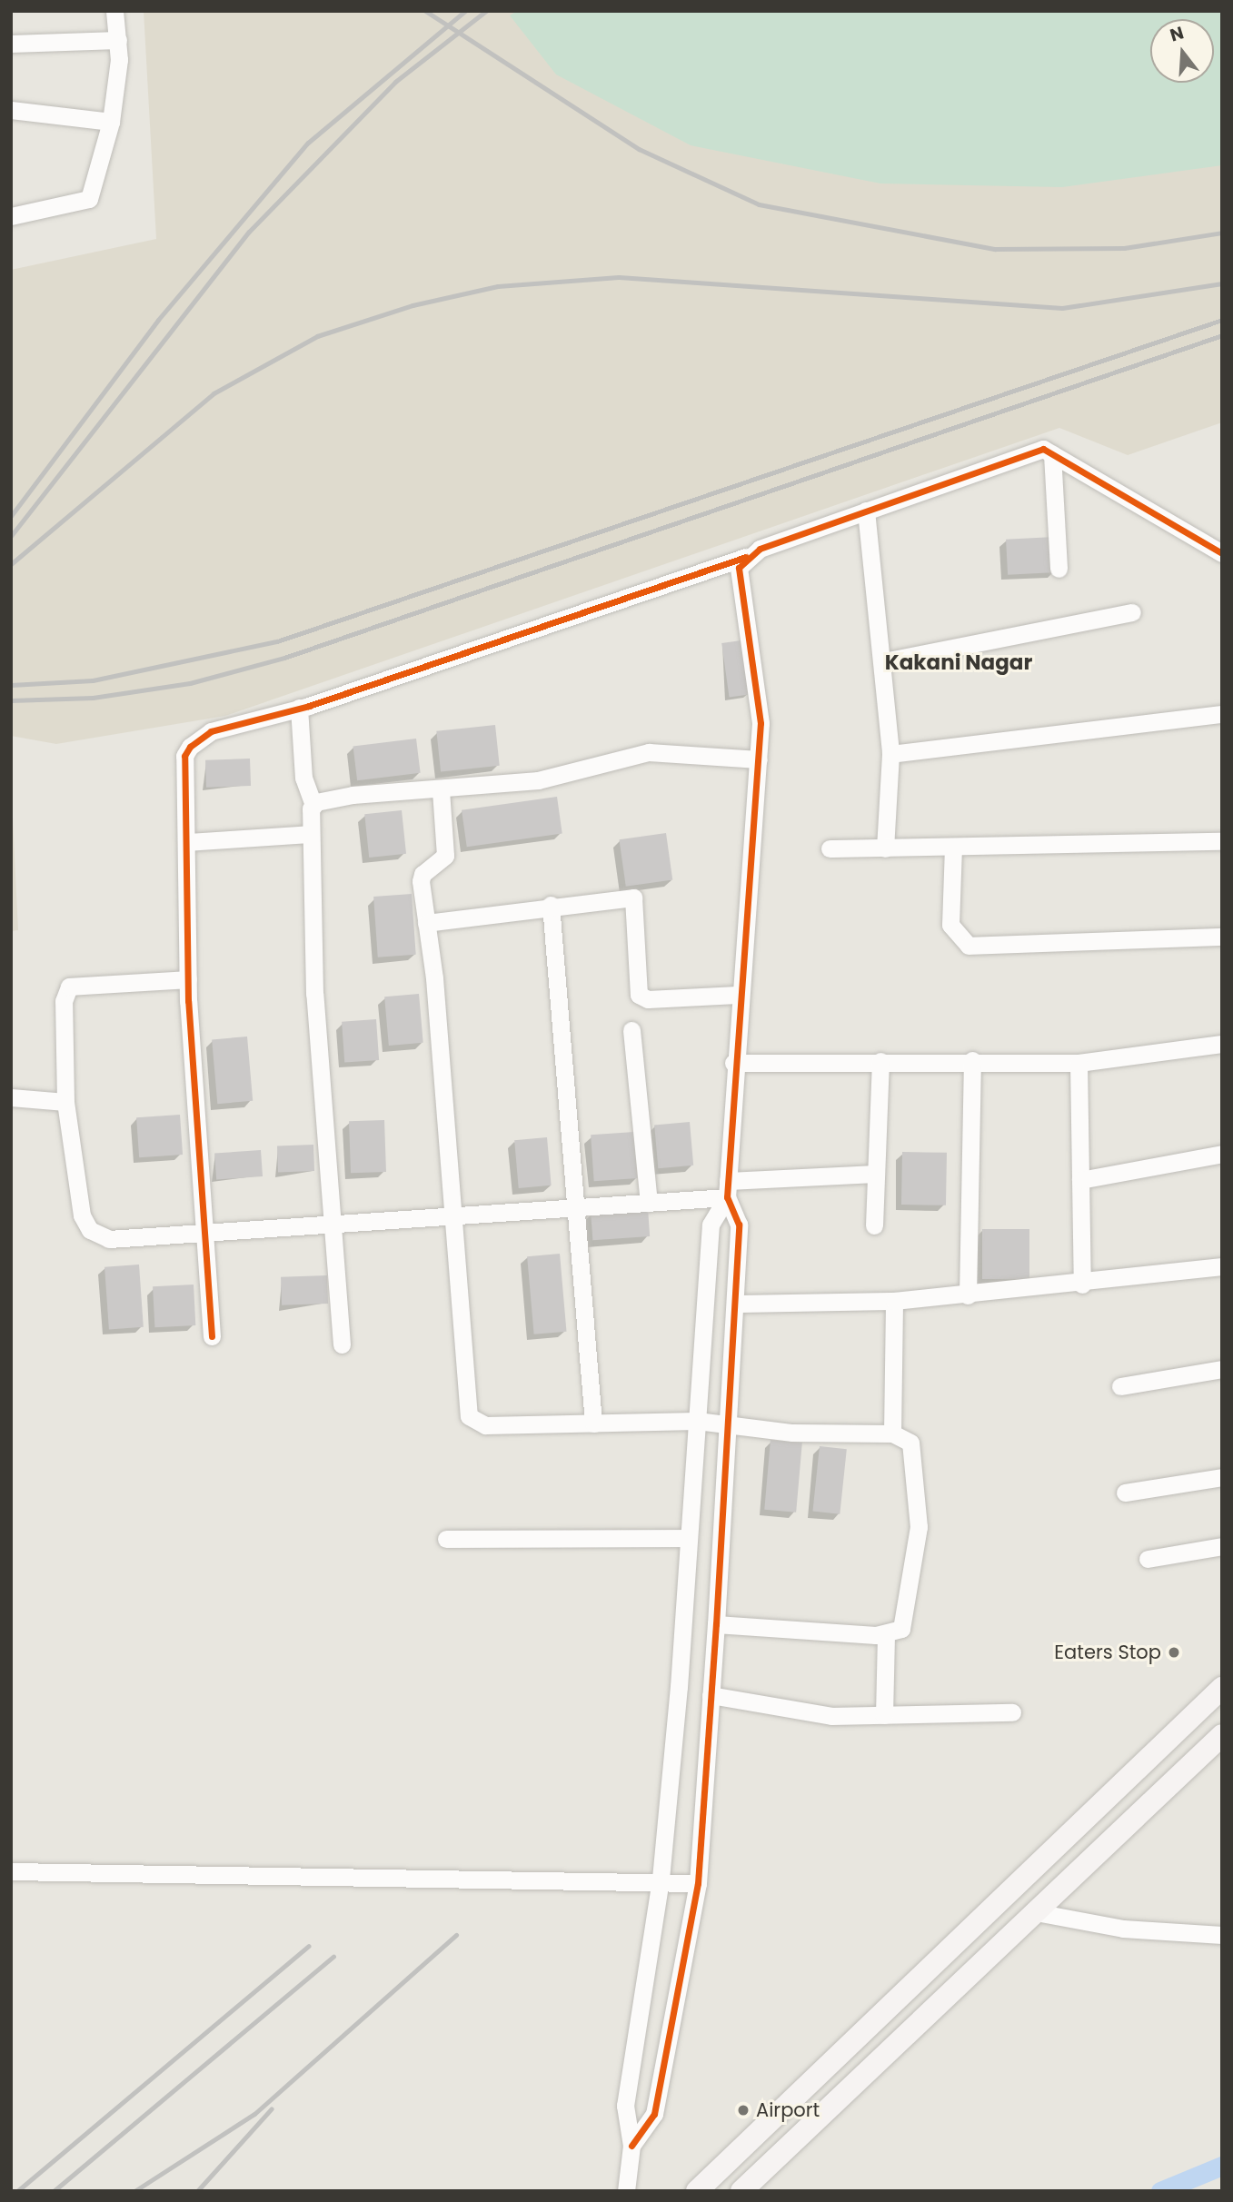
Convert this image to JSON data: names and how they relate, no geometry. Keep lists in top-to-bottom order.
{
  "districts": ["Kakani Nagar"],
  "places": ["Eaters Stop", "Airport"],
  "north": "top"
}
